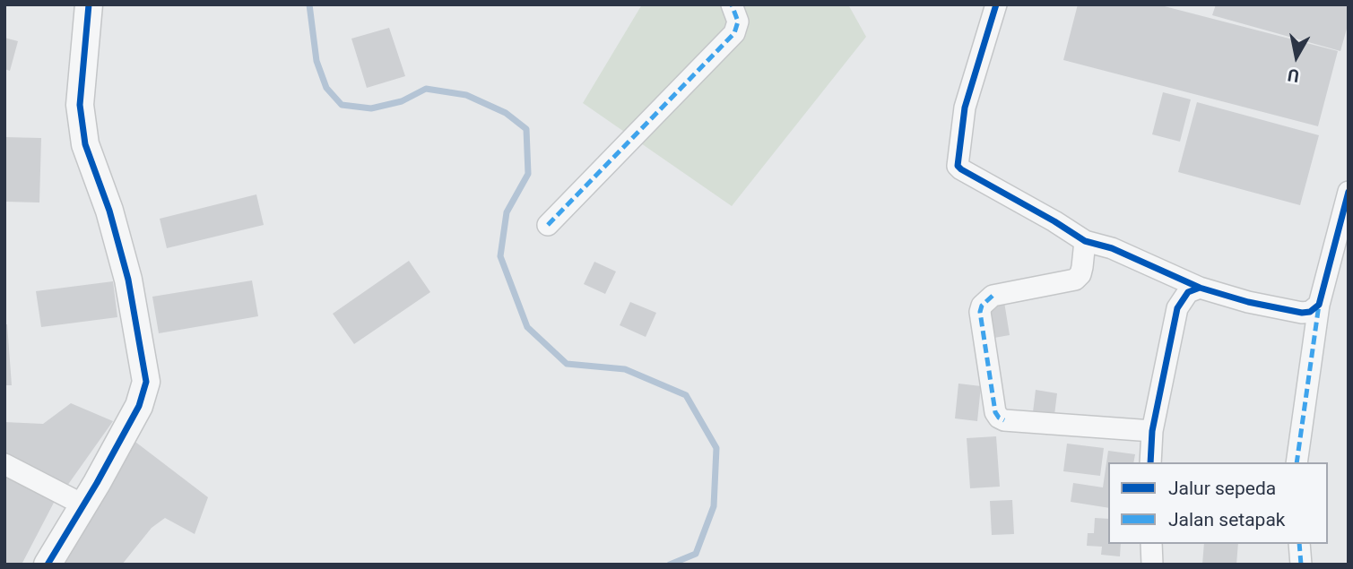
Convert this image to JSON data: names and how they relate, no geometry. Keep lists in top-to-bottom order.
{
  "legend": ["Jalur sepeda", "Jalan setapak"],
  "north": "bottom"
}
